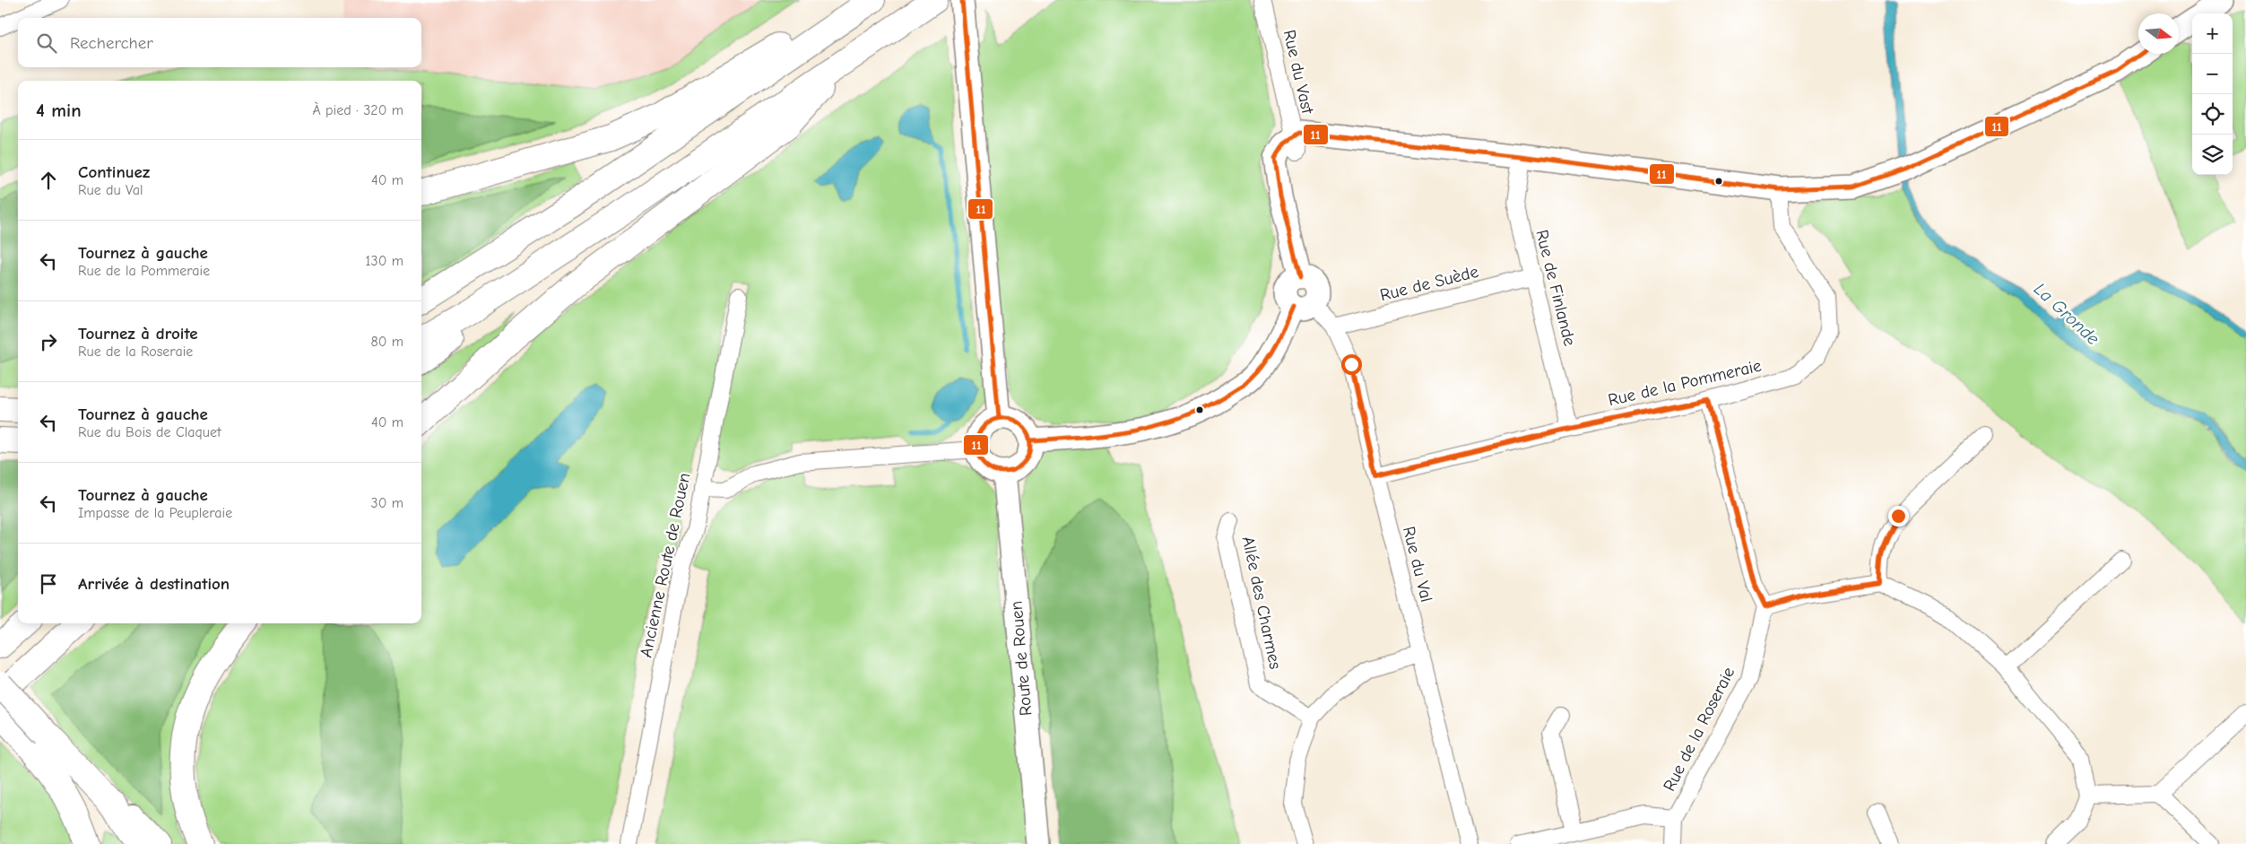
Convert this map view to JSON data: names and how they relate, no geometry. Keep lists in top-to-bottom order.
{
  "streets": {
    "street": [
      "Rue du Vast",
      "Rue de Suède",
      "Rue de Finlande",
      "Rue de la Pommeraie",
      "Rue du Val",
      "Ancienne Route de Rouen",
      "Allée des Charmes",
      "Route de Rouen",
      "Rue de la Roseraie"
    ]
  },
  "crossings": [
    ["Rue de Suède", "Rue de Finlande"],
    ["Rue de Suède", "Rue du Val"],
    ["Rue de Finlande", "Rue de la Pommeraie"],
    ["Rue de la Pommeraie", "Rue du Val"]
  ],
  "water": ["La Gronde"],
  "lines": ["transit line 11"],
  "north": "right",
  "page": {
    "map_buttons": ["+", "−"],
    "search": "Rechercher",
    "heading": ["4 min", "À pied · 320 m"],
    "list": [
      ["Continuez", "Rue du Val", "40 m"],
      ["Tournez à gauche", "Rue de la Pommeraie", "130 m"],
      ["Tournez à droite", "Rue de la Roseraie", "80 m"],
      ["Tournez à gauche", "Rue du Bois de Claquet", "40 m"],
      ["Tournez à gauche", "Impasse de la Peupleraie", "30 m"],
      "Arrivée à destination"
    ]
  }
}
